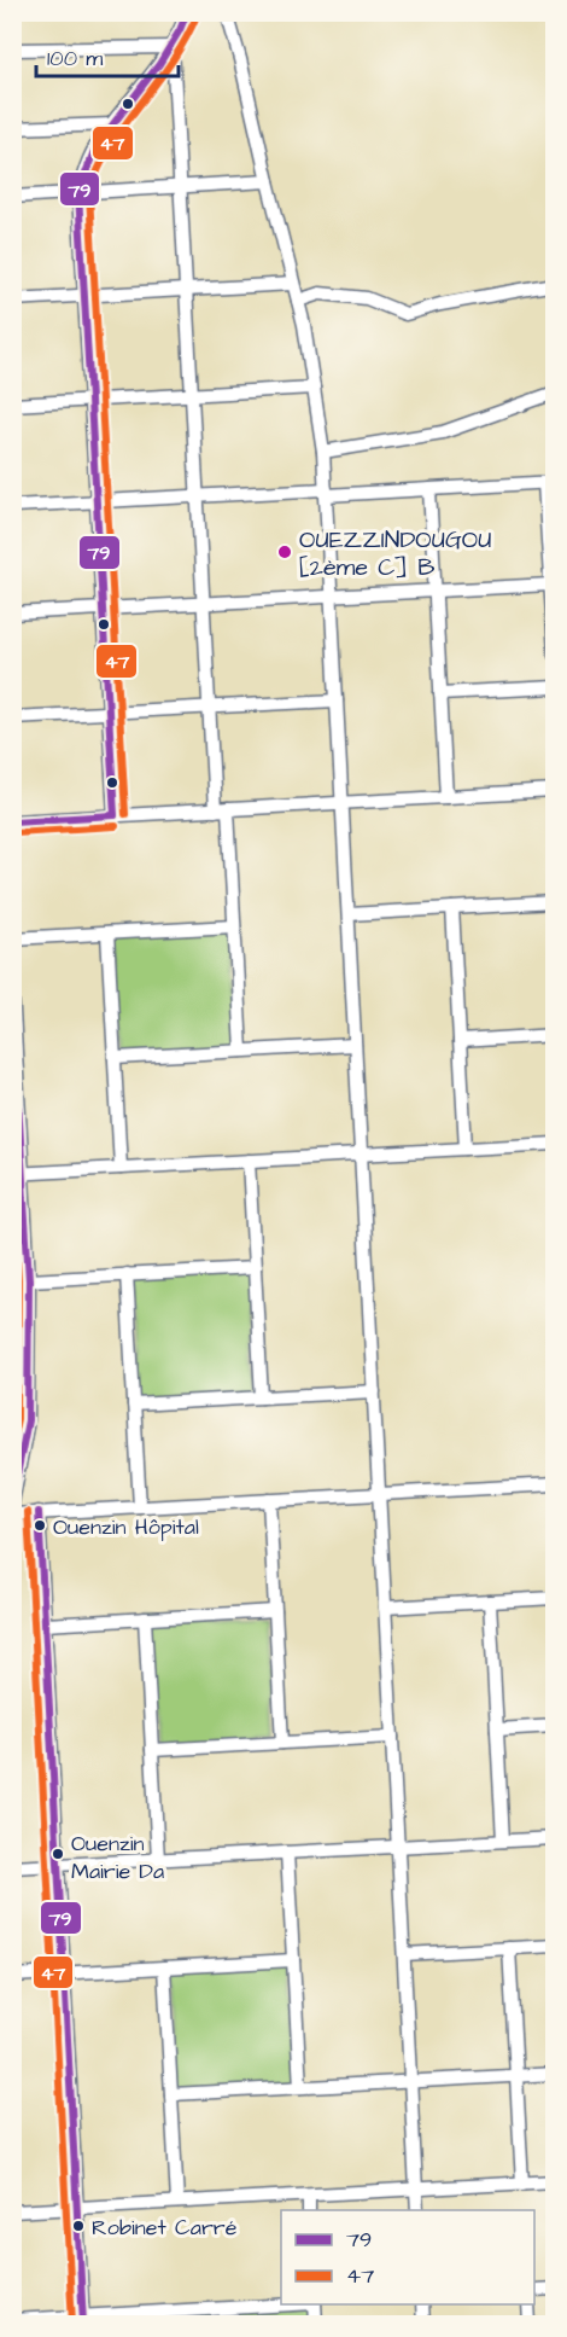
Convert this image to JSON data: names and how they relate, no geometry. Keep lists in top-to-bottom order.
{
  "places": [
    "OUEZZINDOUGOU [2ème C] B",
    "Ouenzin Hôpital",
    "Ouenzin Mairie Da",
    "Robinet Carré"
  ],
  "lines": ["transit line 79", "transit line 47"],
  "legend": ["79", "47"],
  "scale_bar": "100 m"
}
